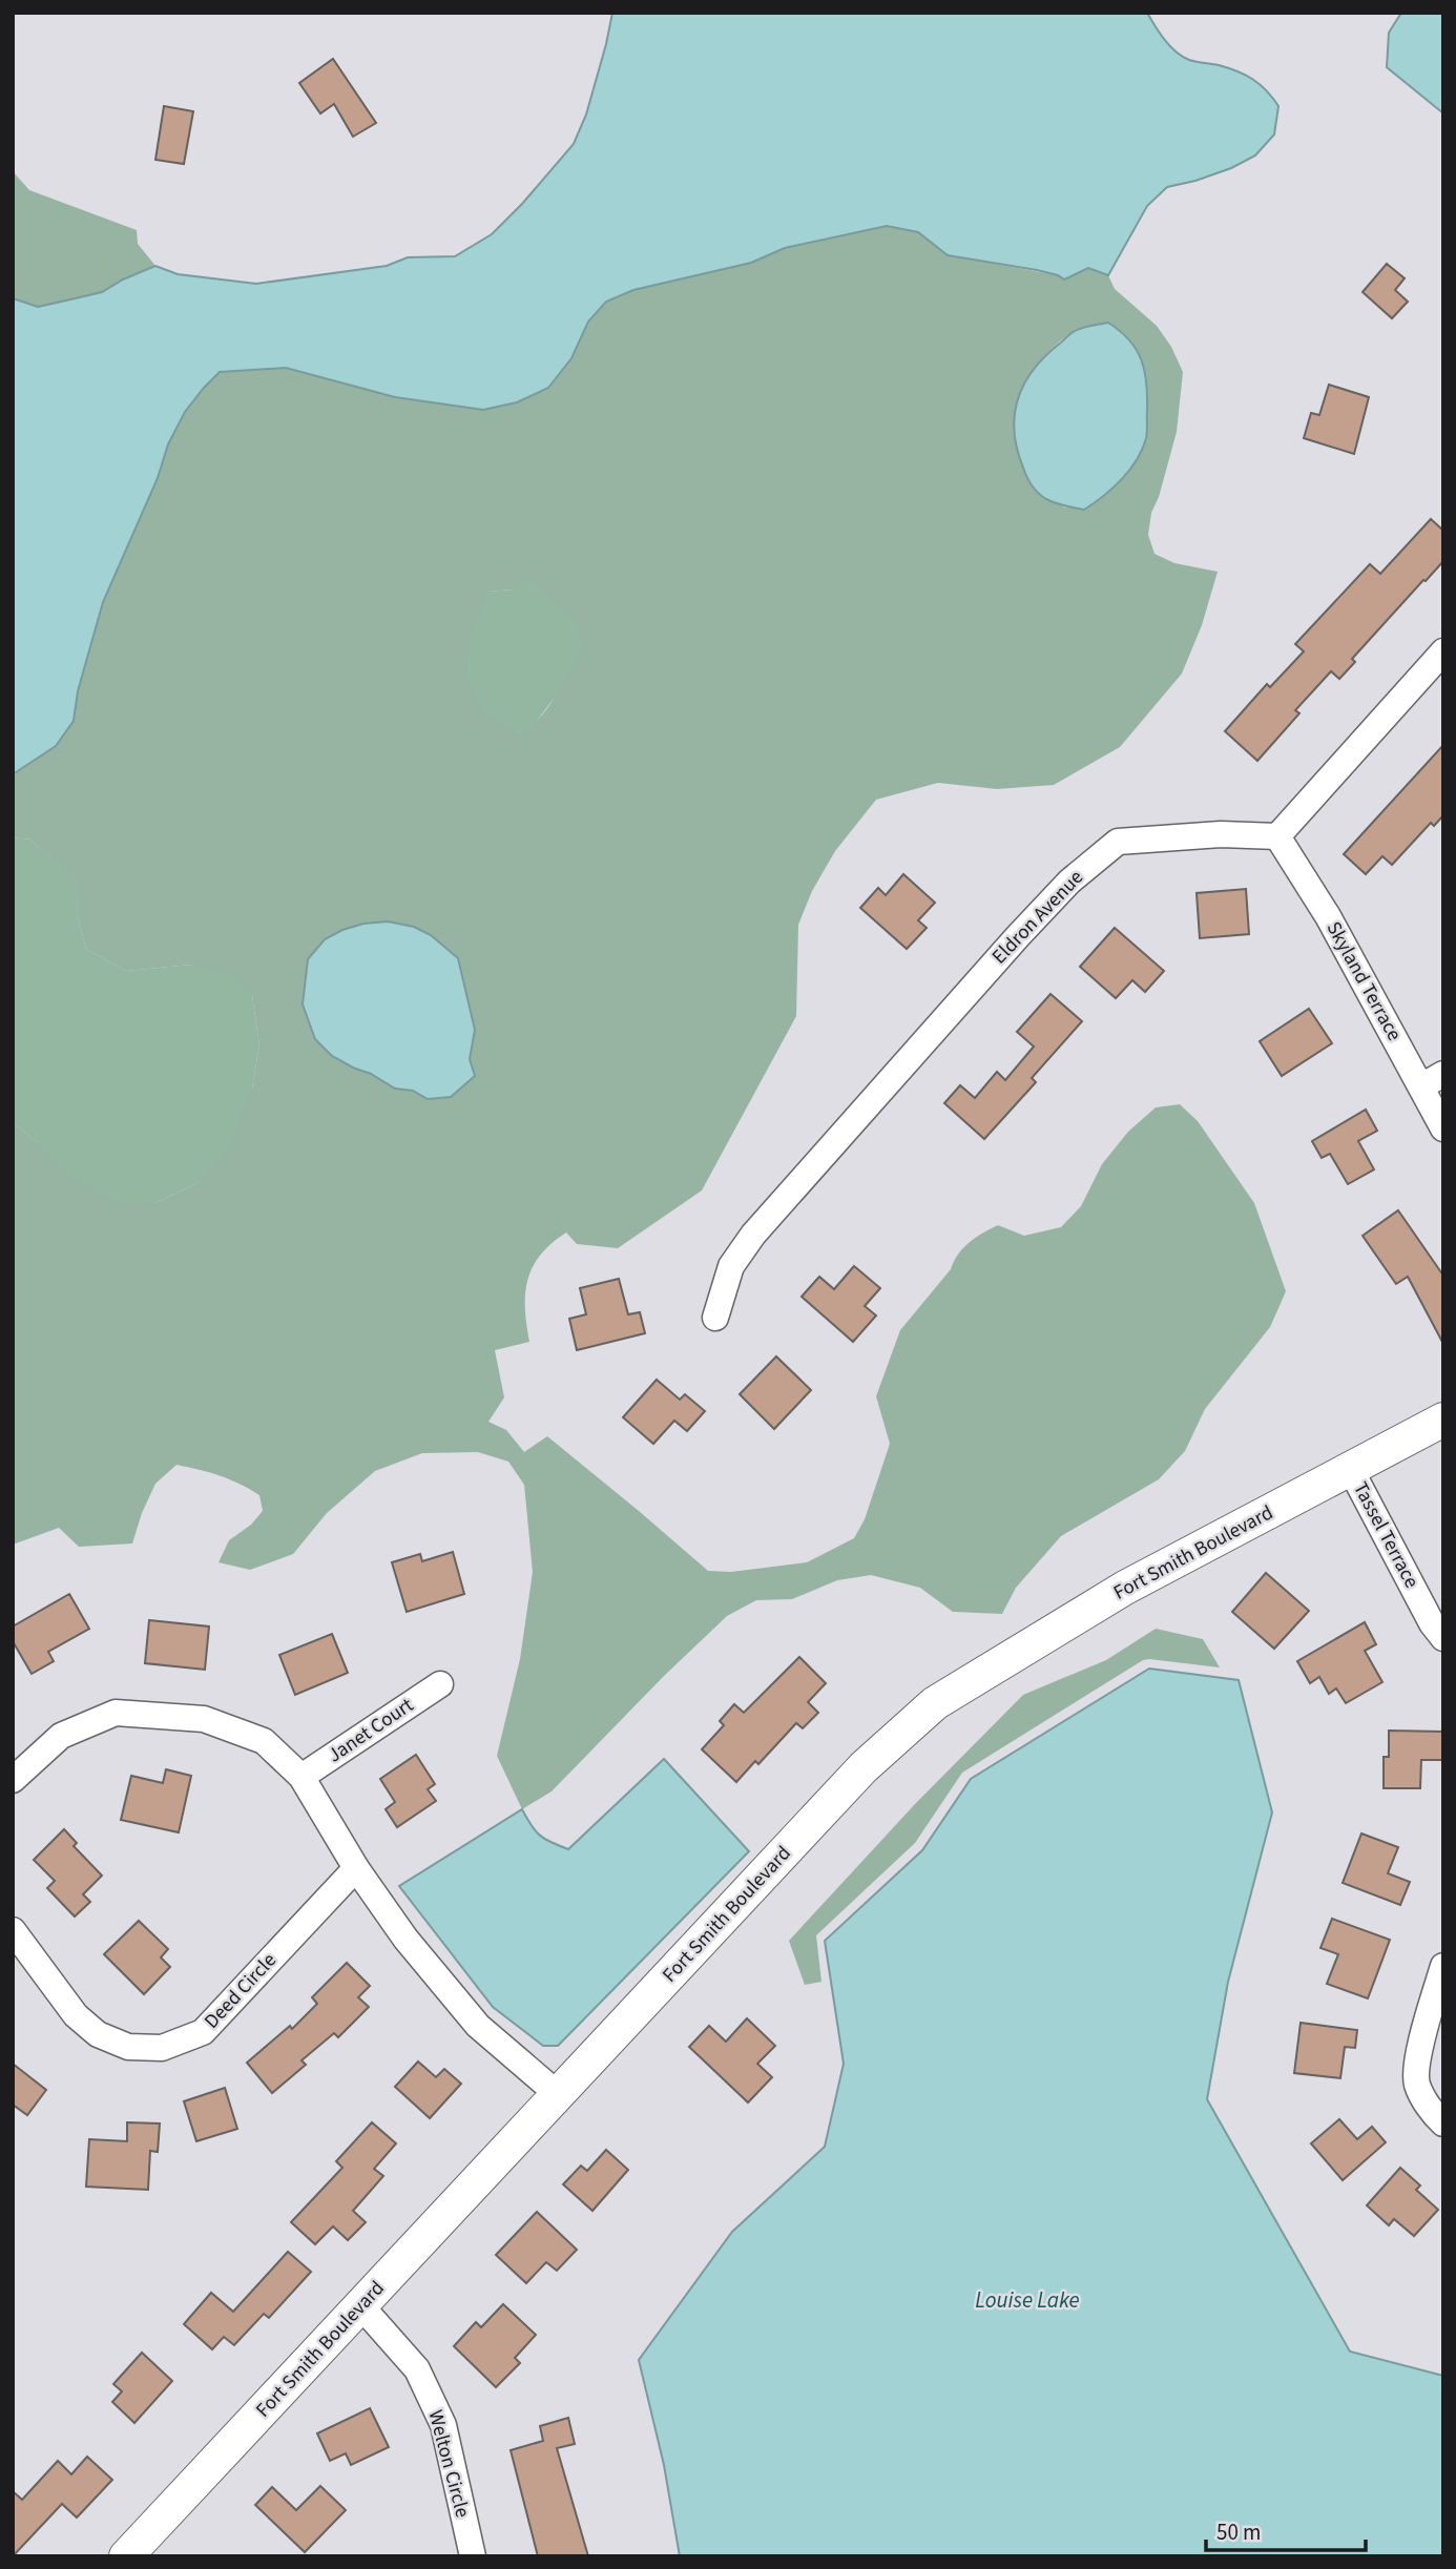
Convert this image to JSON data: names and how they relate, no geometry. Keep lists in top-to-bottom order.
{
  "streets": {
    "street": [
      "Eldron Avenue",
      "Skyland Terrace",
      "Tassel Terrace",
      "Fort Smith Boulevard",
      "Janet Court",
      "Deed Circle",
      "Welton Circle"
    ]
  },
  "crossings": [
    ["Eldron Avenue", "Skyland Terrace"],
    ["Tassel Terrace", "Fort Smith Boulevard"],
    ["Fort Smith Boulevard", "Welton Circle"]
  ],
  "water": ["Louise Lake"],
  "scale_bar": "50 m"
}
